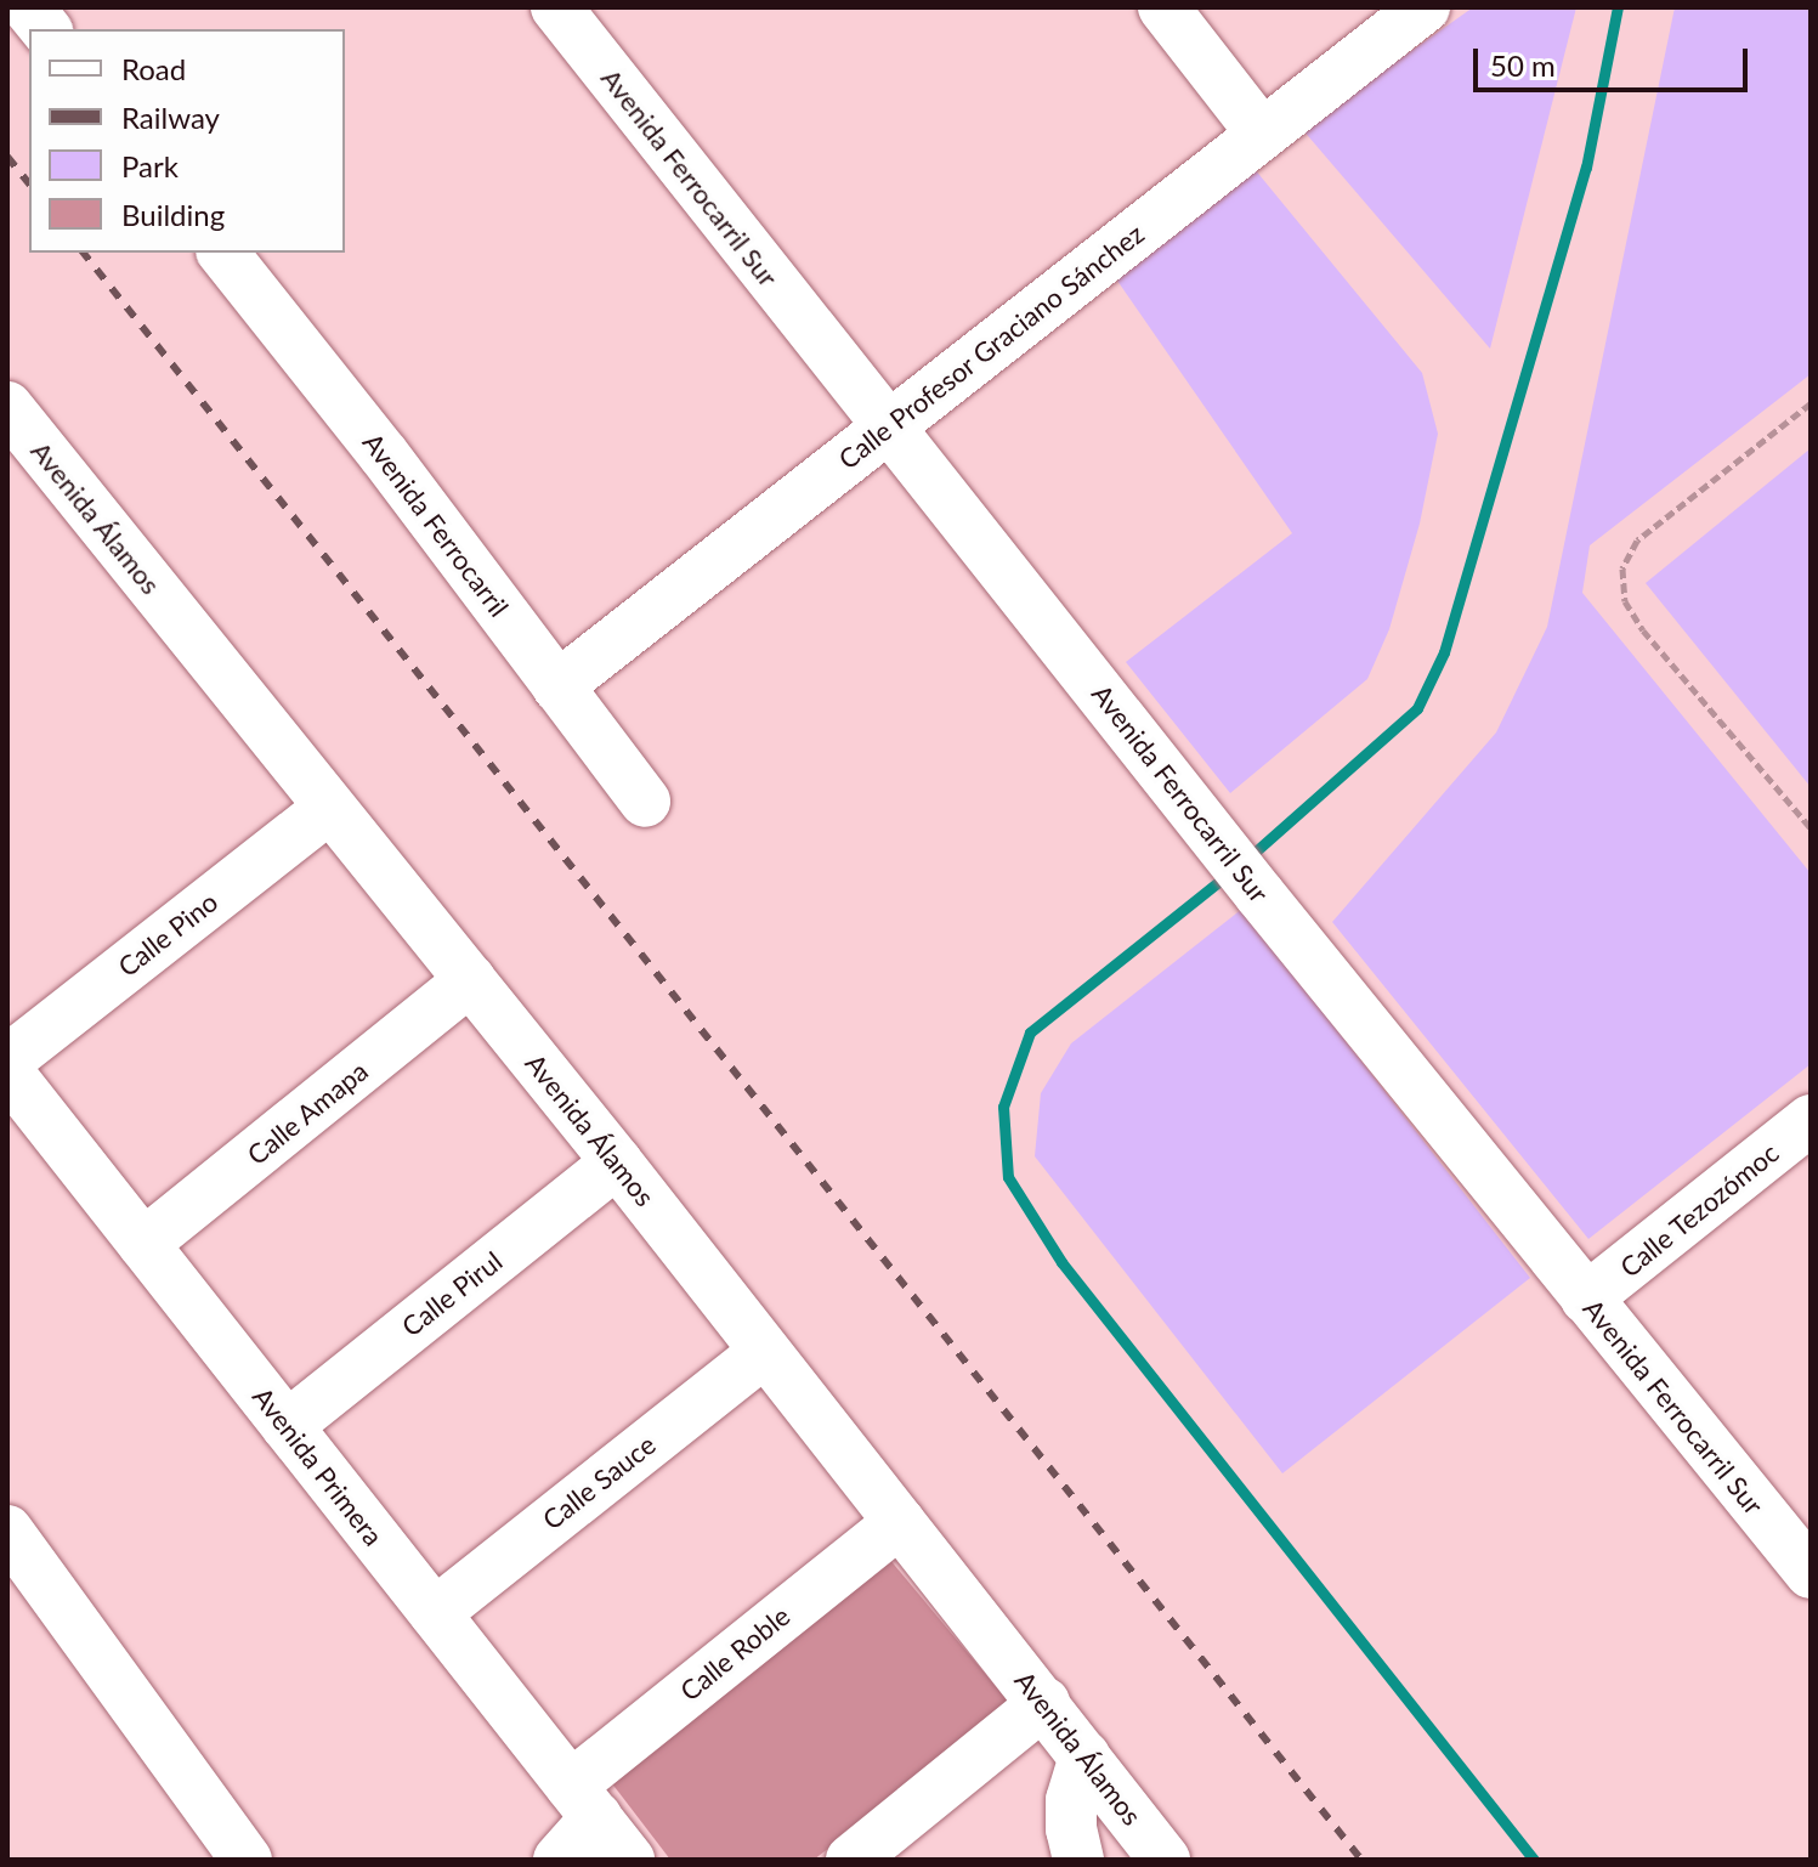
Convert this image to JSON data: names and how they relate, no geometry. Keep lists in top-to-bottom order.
{
  "streets": {
    "street": [
      "Avenida Ferrocarril Sur",
      "Calle Profesor Graciano Sánchez",
      "Avenida Álamos",
      "Avenida Ferrocarril",
      "Calle Pino",
      "Calle Amapa",
      "Calle Tezozómoc",
      "Calle Pirul",
      "Avenida Primera",
      "Calle Sauce",
      "Calle Roble"
    ]
  },
  "crossings": [
    ["Avenida Ferrocarril Sur", "Calle Profesor Graciano Sánchez"],
    ["Avenida Ferrocarril Sur", "Calle Tezozómoc"],
    ["Calle Profesor Graciano Sánchez", "Avenida Ferrocarril"],
    ["Avenida Álamos", "Calle Pino"],
    ["Avenida Álamos", "Calle Amapa"],
    ["Avenida Álamos", "Calle Pirul"],
    ["Avenida Álamos", "Calle Sauce"],
    ["Avenida Álamos", "Calle Roble"],
    ["Calle Amapa", "Avenida Primera"],
    ["Calle Pirul", "Avenida Primera"],
    ["Avenida Primera", "Calle Sauce"],
    ["Avenida Primera", "Calle Roble"]
  ],
  "legend": [
    "Road",
    "Railway",
    "Park",
    "Building"
  ],
  "scale_bar": "50 m"
}
